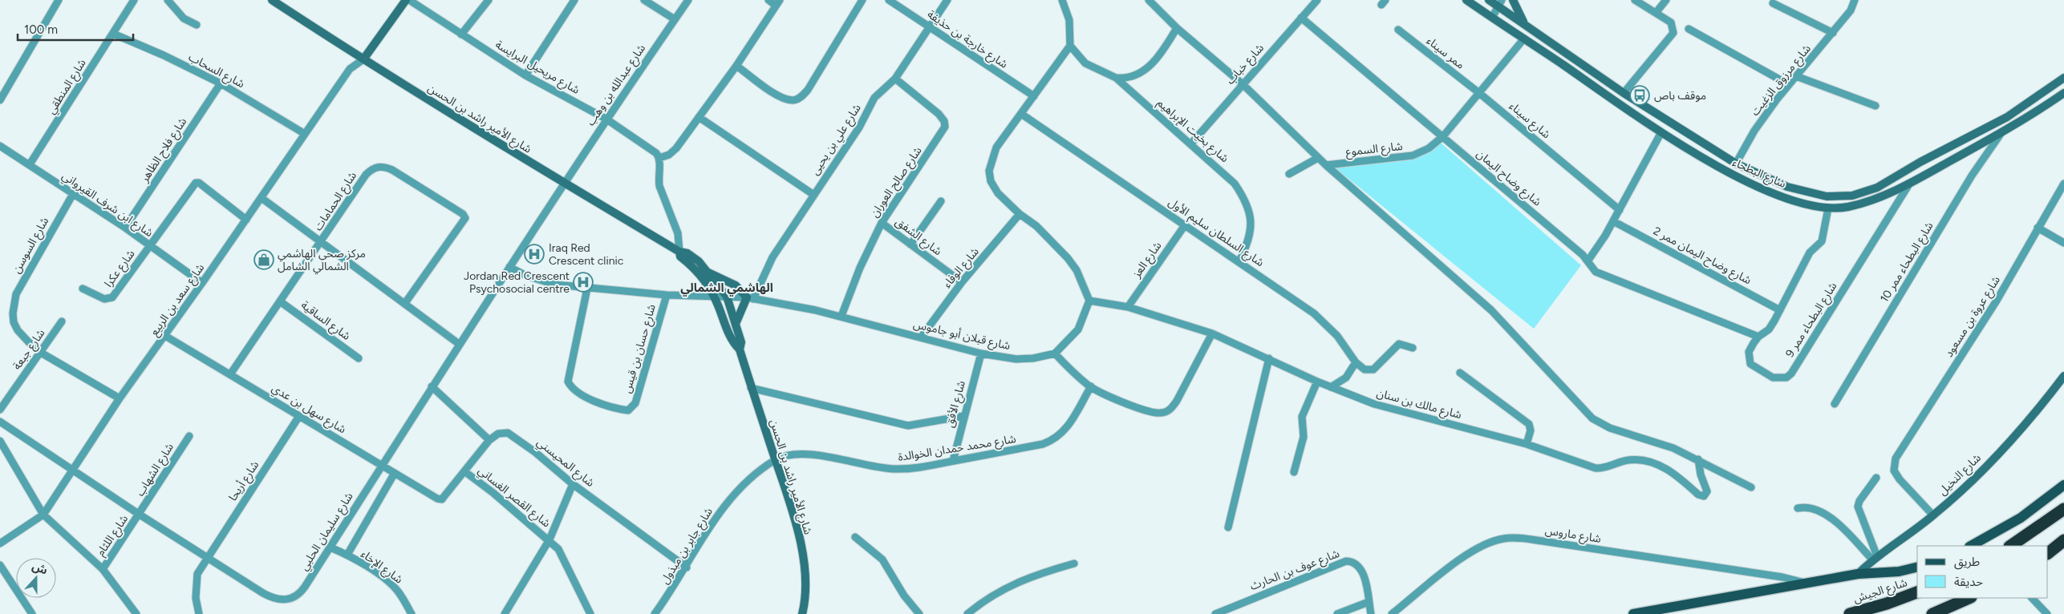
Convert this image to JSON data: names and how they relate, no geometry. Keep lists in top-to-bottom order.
{
  "streets": {
    "highway": ["شارع الجيش"],
    "street": [
      "شارع خارجة بن حذيفة",
      "ممر سيناء",
      "شارع خباب",
      "شارع مريحيل البرايسة",
      "شارع السحاب",
      "شارع مرزوق الزغيت",
      "شارع عبدالله بن وهب",
      "شارع المنطقي",
      "شارع الأمير راشد بن الحسن",
      "شارع سيناء",
      "شارع بخيت الإبراهيم",
      "شارع علي بن يحيى",
      "شارع السموع",
      "شارع فلاح الظاهر",
      "شارع البطحاء",
      "شارع وضاح اليمان",
      "شارع صالح العوران",
      "شارع الحمامات",
      "شارع ابن شرف القيرواني",
      "شارع السلطان سليم الأول",
      "شارع الشفق",
      "شارع السوسن",
      "شارع وضاح اليمان ممر 2",
      "شارع العز",
      "شارع البطحاء ممر 10",
      "شارع الوفاء",
      "شارع عكرا",
      "شارع سعد بن الربيع",
      "شارع عروة بن مسعود",
      "شارع البطحاء ممر 9",
      "شارع الساقية",
      "شارع قبلان أبو جاموس",
      "شارع حسان بن قيس",
      "شارع جبعة",
      "شارع الأفق",
      "شارع مالك بن سنان",
      "شارع سهل بن عدي",
      "شارع محمد حمدان الخوالدة",
      "شارع المحيسني",
      "شارع الشهاب",
      "شارع النخيل",
      "شارع أريحا",
      "شارع القصر الغساني",
      "شارع سليمان الحلبي",
      "شارع ماروس",
      "شارع اللثام",
      "شارع جابر بن مبذول",
      "شارع الإخاء",
      "شارع عوف بن الحارث"
    ]
  },
  "crossings": [
    ["شارع خارجة بن حذيفة", "شارع علي بن يحيى"],
    ["ممر سيناء", "شارع سيناء"],
    ["ممر سيناء", "شارع السموع"],
    ["شارع خباب", "شارع بخيت الإبراهيم"],
    ["شارع خباب", "شارع وضاح اليمان"],
    ["شارع مريحيل البرايسة", "شارع عبدالله بن وهب"],
    ["شارع السحاب", "شارع المنطقي"],
    ["شارع السحاب", "شارع فلاح الظاهر"],
    ["شارع السحاب", "شارع سعد بن الربيع"],
    ["شارع مرزوق الزغيت", "شارع البطحاء"],
    ["شارع عبدالله بن وهب", "شارع الأمير راشد بن الحسن"],
    ["شارع عبدالله بن وهب", "شارع سليمان الحلبي"],
    ["شارع المنطقي", "شارع ابن شرف القيرواني"],
    ["شارع الأمير راشد بن الحسن", "شارع سعد بن الربيع"],
    ["شارع الأمير راشد بن الحسن", "شارع قبلان أبو جاموس"],
    ["شارع الأمير راشد بن الحسن", "شارع محمد حمدان الخوالدة"],
    ["شارع الأمير راشد بن الحسن", "شارع سليمان الحلبي"],
    ["شارع الأمير راشد بن الحسن", "شارع جابر بن مبذول"],
    ["شارع سيناء", "شارع السموع"],
    ["شارع بخيت الإبراهيم", "شارع السلطان سليم الأول"],
    ["شارع علي بن يحيى", "شارع صالح العوران"],
    ["شارع علي بن يحيى", "شارع قبلان أبو جاموس"],
    ["شارع السموع", "شارع وضاح اليمان"],
    ["شارع فلاح الظاهر", "شارع ابن شرف القيرواني"],
    ["شارع البطحاء", "شارع البطحاء ممر 10"],
    ["شارع البطحاء", "شارع البطحاء ممر 9"],
    ["شارع وضاح اليمان", "شارع البطحاء ممر 9"],
    ["شارع صالح العوران", "شارع الشفق"],
    ["شارع صالح العوران", "شارع قبلان أبو جاموس"],
    ["شارع الحمامات", "شارع الساقية"],
    ["شارع الحمامات", "شارع سهل بن عدي"],
    ["شارع ابن شرف القيرواني", "شارع السوسن"],
    ["شارع ابن شرف القيرواني", "شارع عكرا"],
    ["شارع ابن شرف القيرواني", "شارع سعد بن الربيع"],
    ["شارع السلطان سليم الأول", "شارع العز"],
    ["شارع الشفق", "شارع الوفاء"],
    ["شارع السوسن", "شارع سعد بن الربيع"],
    ["شارع السوسن", "شارع جبعة"],
    ["شارع وضاح اليمان ممر 2", "شارع البطحاء ممر 9"],
    ["شارع العز", "شارع مالك بن سنان"],
    ["شارع الوفاء", "شارع قبلان أبو جاموس"],
    ["شارع عكرا", "شارع سعد بن الربيع"],
    ["شارع سعد بن الربيع", "شارع سهل بن عدي"],
    ["شارع سعد بن الربيع", "شارع سليمان الحلبي"],
    ["شارع عروة بن مسعود", "شارع النخيل"],
    ["شارع قبلان أبو جاموس", "شارع حسان بن قيس"],
    ["شارع قبلان أبو جاموس", "شارع الأفق"],
    ["شارع قبلان أبو جاموس", "شارع سليمان الحلبي"],
    ["شارع الأفق", "شارع محمد حمدان الخوالدة"],
    ["شارع سهل بن عدي", "شارع المحيسني"],
    ["شارع سهل بن عدي", "شارع أريحا"],
    ["شارع سهل بن عدي", "شارع سليمان الحلبي"],
    ["شارع محمد حمدان الخوالدة", "شارع جابر بن مبذول"],
    ["شارع المحيسني", "شارع القصر الغساني"],
    ["شارع المحيسني", "شارع جابر بن مبذول"],
    ["شارع الشهاب", "شارع سليمان الحلبي"],
    ["شارع الشهاب", "شارع اللثام"],
    ["شارع أريحا", "شارع سليمان الحلبي"],
    ["شارع سليمان الحلبي", "شارع اللثام"],
    ["شارع سليمان الحلبي", "شارع الإخاء"]
  ],
  "districts": ["الهاشمي الشمالي"],
  "places": {
    "bus stop": ["موقف باص"],
    "hospital": ["Iraq Red Crescent clinic", "Jordan Red Crescent Psychosocial centre"],
    "shop": ["مركز صحي الهاشمي الشمالي الشامل"]
  },
  "legend": ["طريق", "حديقة"],
  "scale_bar": "100 m",
  "north": "top"
}
